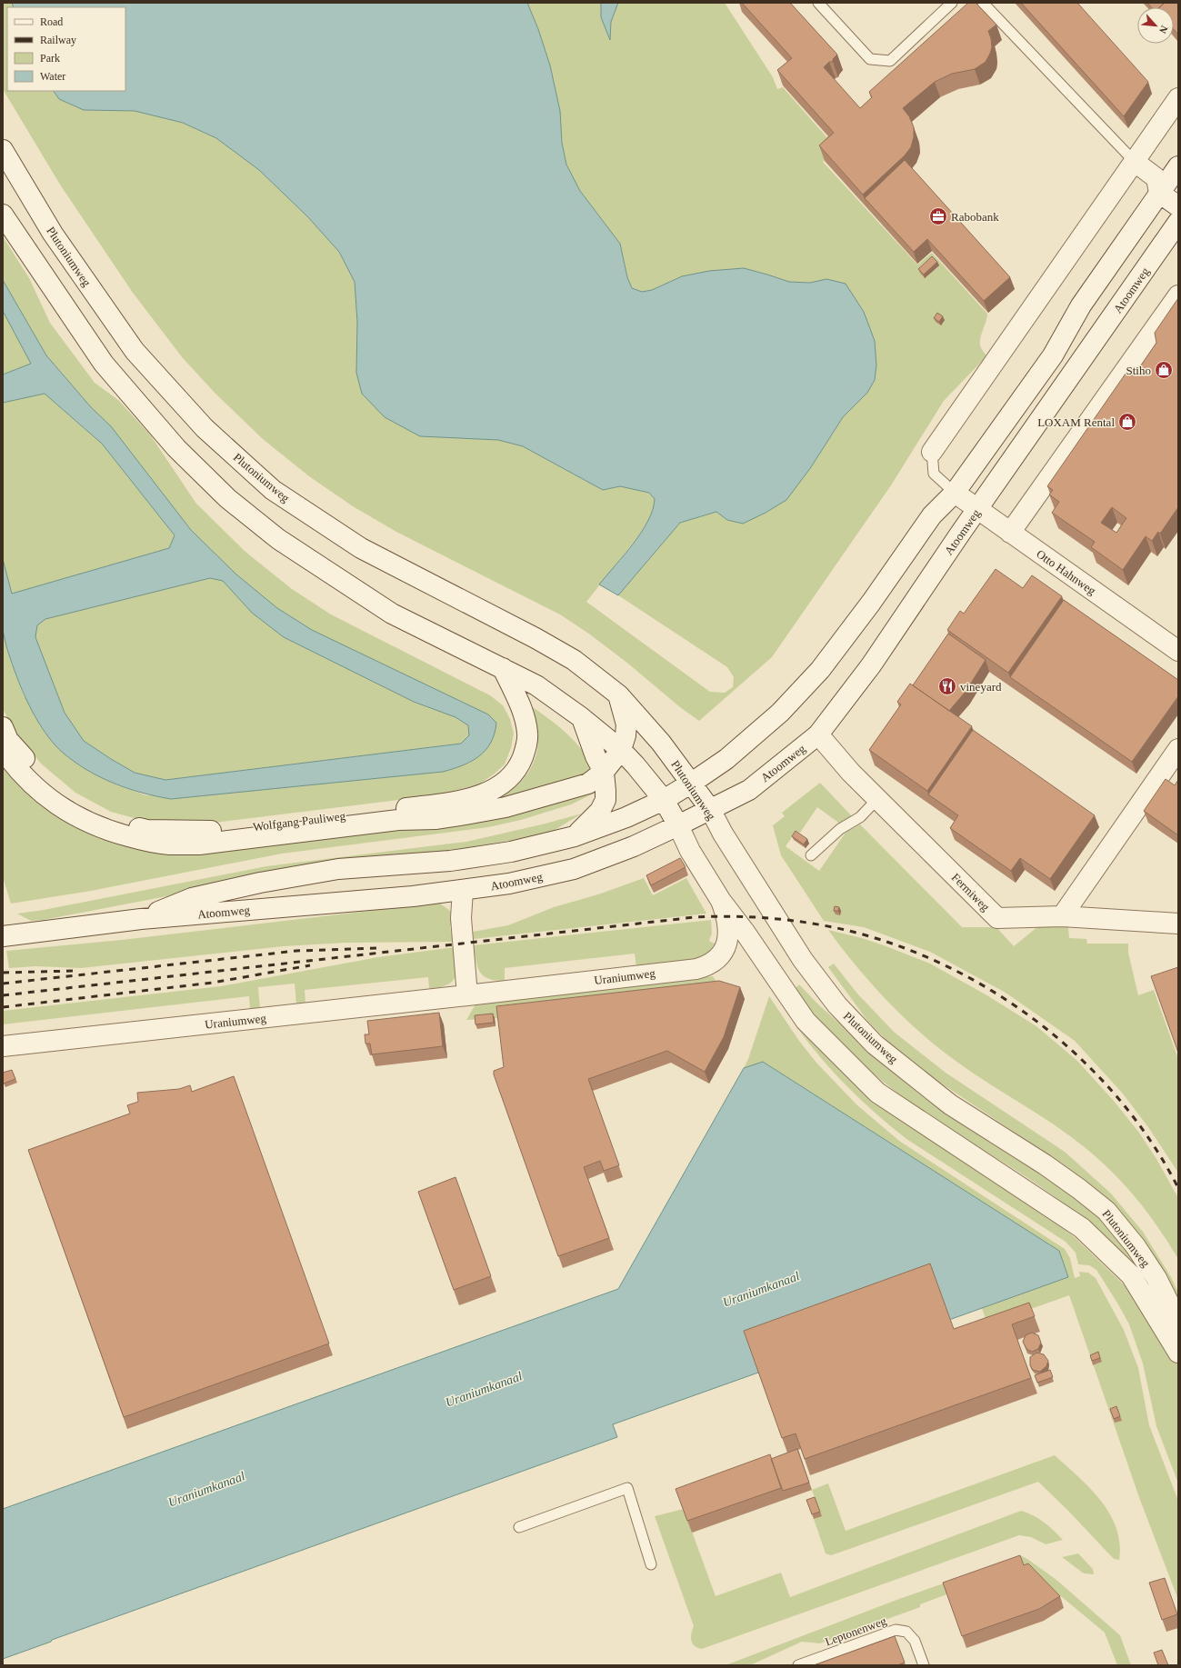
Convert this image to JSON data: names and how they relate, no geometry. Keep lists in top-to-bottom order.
{
  "streets": {
    "street": [
      "Plutoniumweg",
      "Atoomweg",
      "Otto Hahnweg",
      "Wolfgang Pauliweg",
      "Fermiweg",
      "Uraniumweg"
    ],
    "lane": ["Leptonenweg"]
  },
  "crossings": [
    ["Plutoniumweg", "Atoomweg"],
    ["Plutoniumweg", "Wolfgang Pauliweg"],
    ["Plutoniumweg", "Uraniumweg"],
    ["Atoomweg", "Otto Hahnweg"],
    ["Atoomweg", "Fermiweg"]
  ],
  "water": ["Uraniumkanaal"],
  "places": {
    "office": ["Rabobank"],
    "shop": ["Stiho", "LOXAM Rental"],
    "restaurant": ["vineyard"]
  },
  "legend": [
    "Road",
    "Railway",
    "Park",
    "Water"
  ],
  "north": "bottom right"
}
